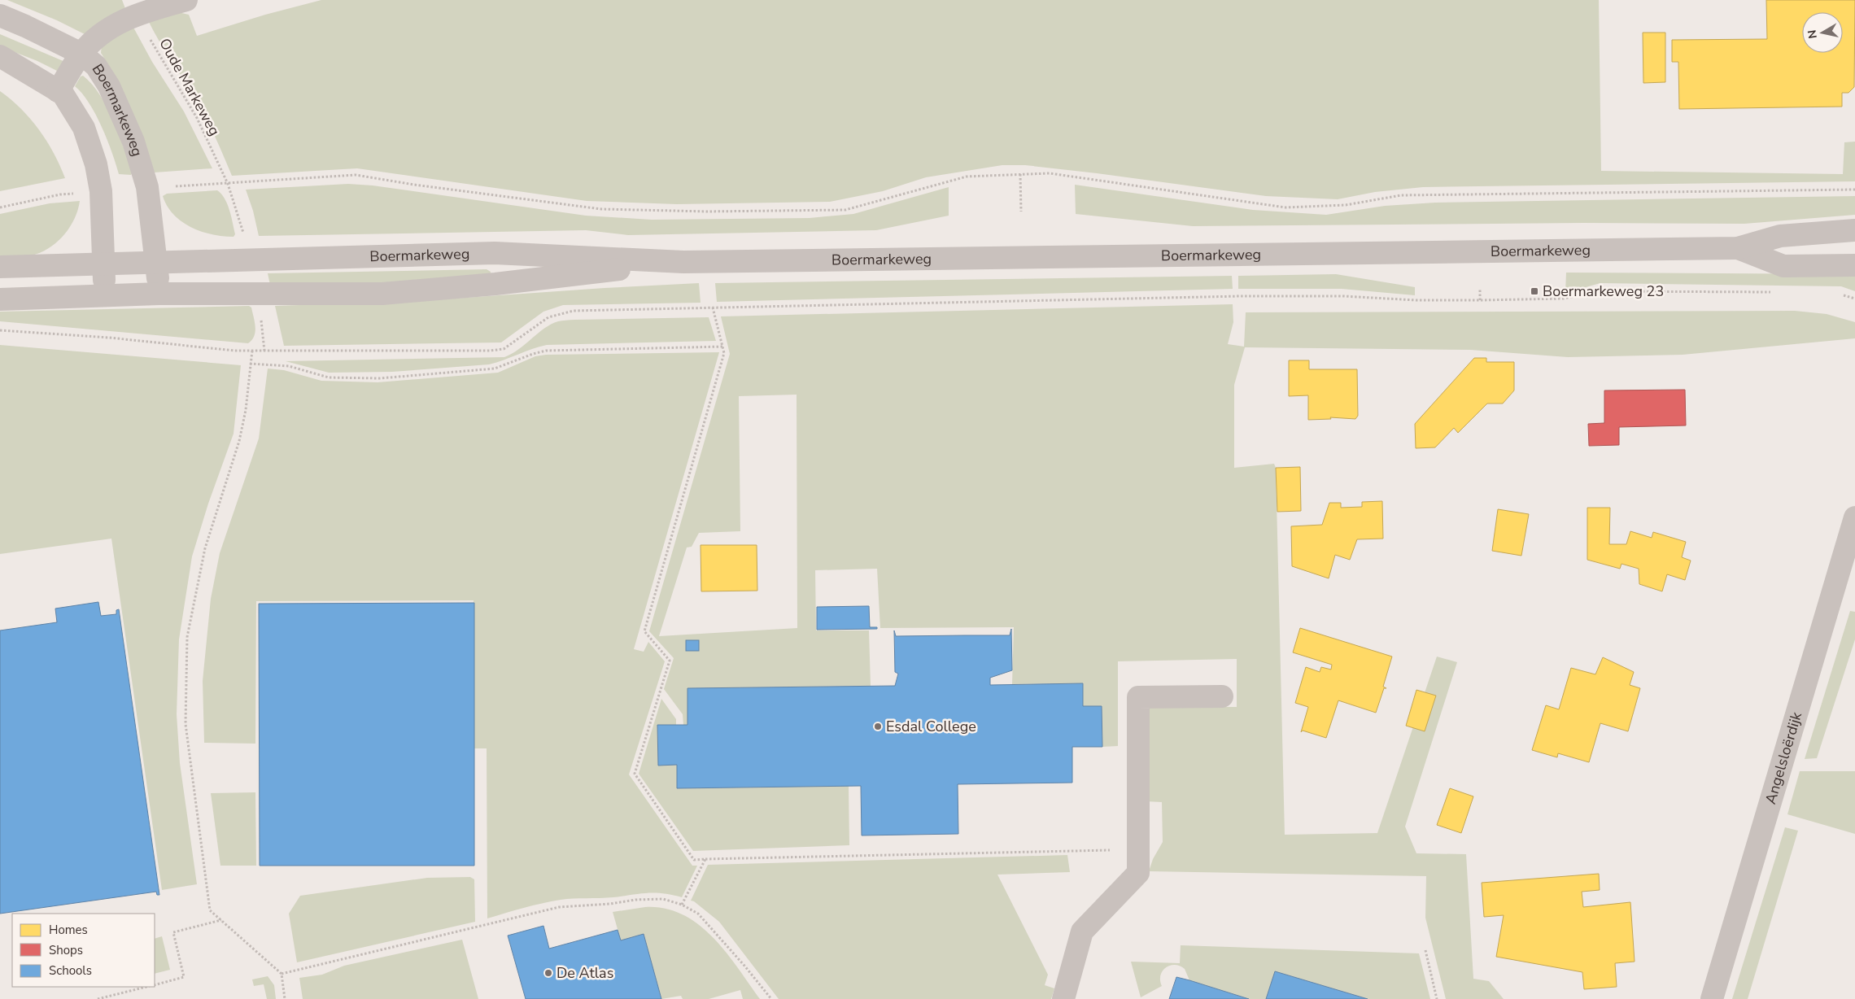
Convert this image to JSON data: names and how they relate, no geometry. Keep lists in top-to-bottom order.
{
  "streets": {
    "street": ["Boermarkeweg", "Angelsloërdijk"],
    "path": ["Oude Markeweg"]
  },
  "places": {
    "transit": ["Boermarkeweg 23"],
    "other": ["Esdal College", "De Atlas"]
  },
  "legend": ["Homes", "Shops", "Schools"],
  "north": "left"
}
